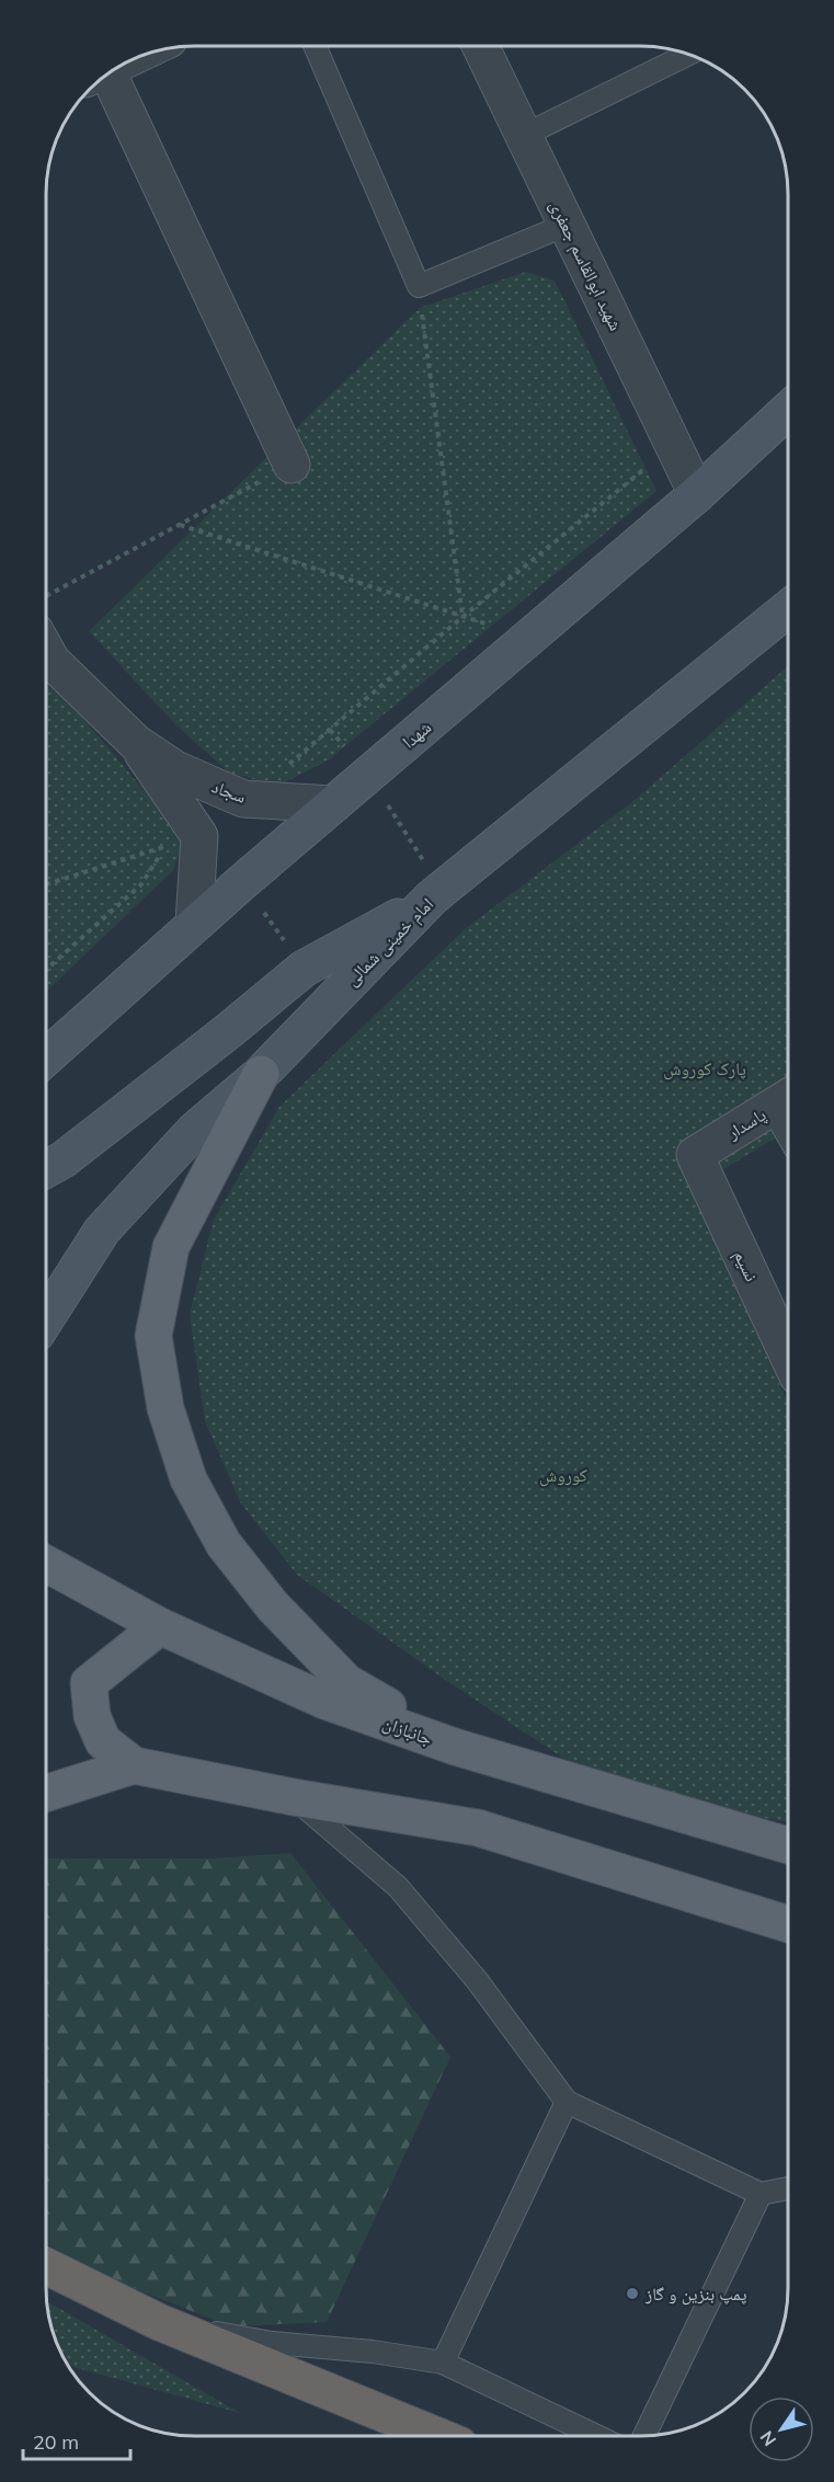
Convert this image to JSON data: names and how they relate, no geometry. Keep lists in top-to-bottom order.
{
  "streets": {
    "main road": ["شهدا", "امام خمینی شمالی", "جانبازان"],
    "street": [
      "شهید ابوالقاسم جعفری",
      "سجاد",
      "پاسدار",
      "نسیم"
    ]
  },
  "crossings": [
    ["شهید ابوالقاسم جعفری", "شهدا"],
    ["شهدا", "سجاد"],
    ["پاسدار", "نسیم"]
  ],
  "parks": ["پارک کوروش", "کوروش"],
  "places": ["پمپ بنزین و گاز"],
  "scale_bar": "20 m",
  "north": "bottom left"
}
